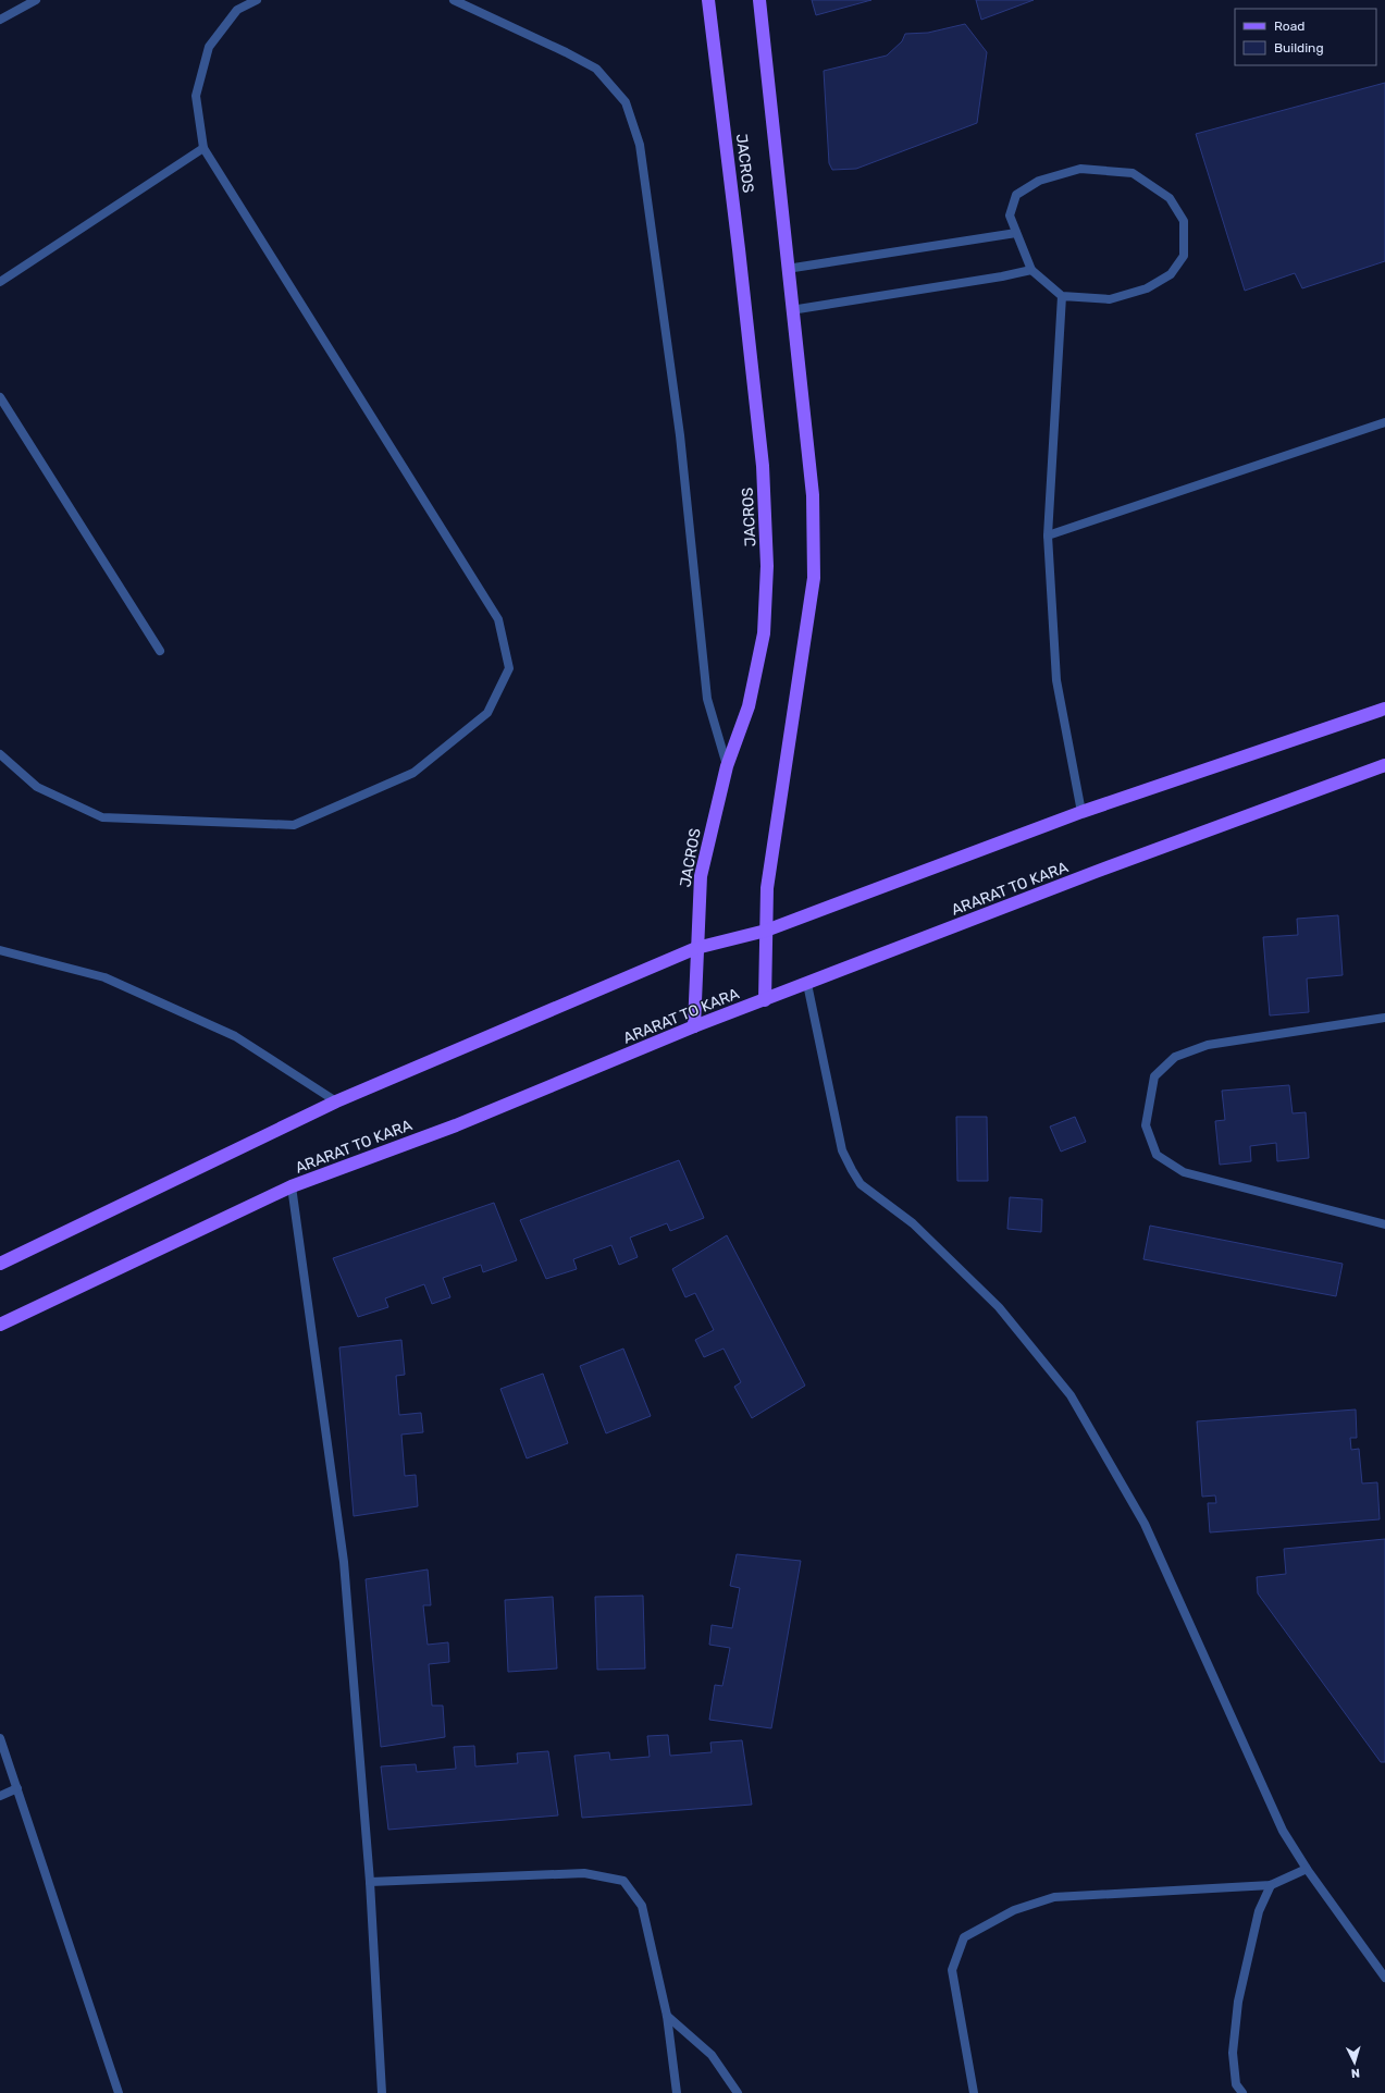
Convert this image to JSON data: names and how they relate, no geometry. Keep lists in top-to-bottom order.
{
  "streets": {
    "main road": ["JACROS", "ARARAT TO KARA"]
  },
  "crossings": [
    ["JACROS", "ARARAT TO KARA"]
  ],
  "legend": ["Road", "Building"],
  "north": "bottom"
}
